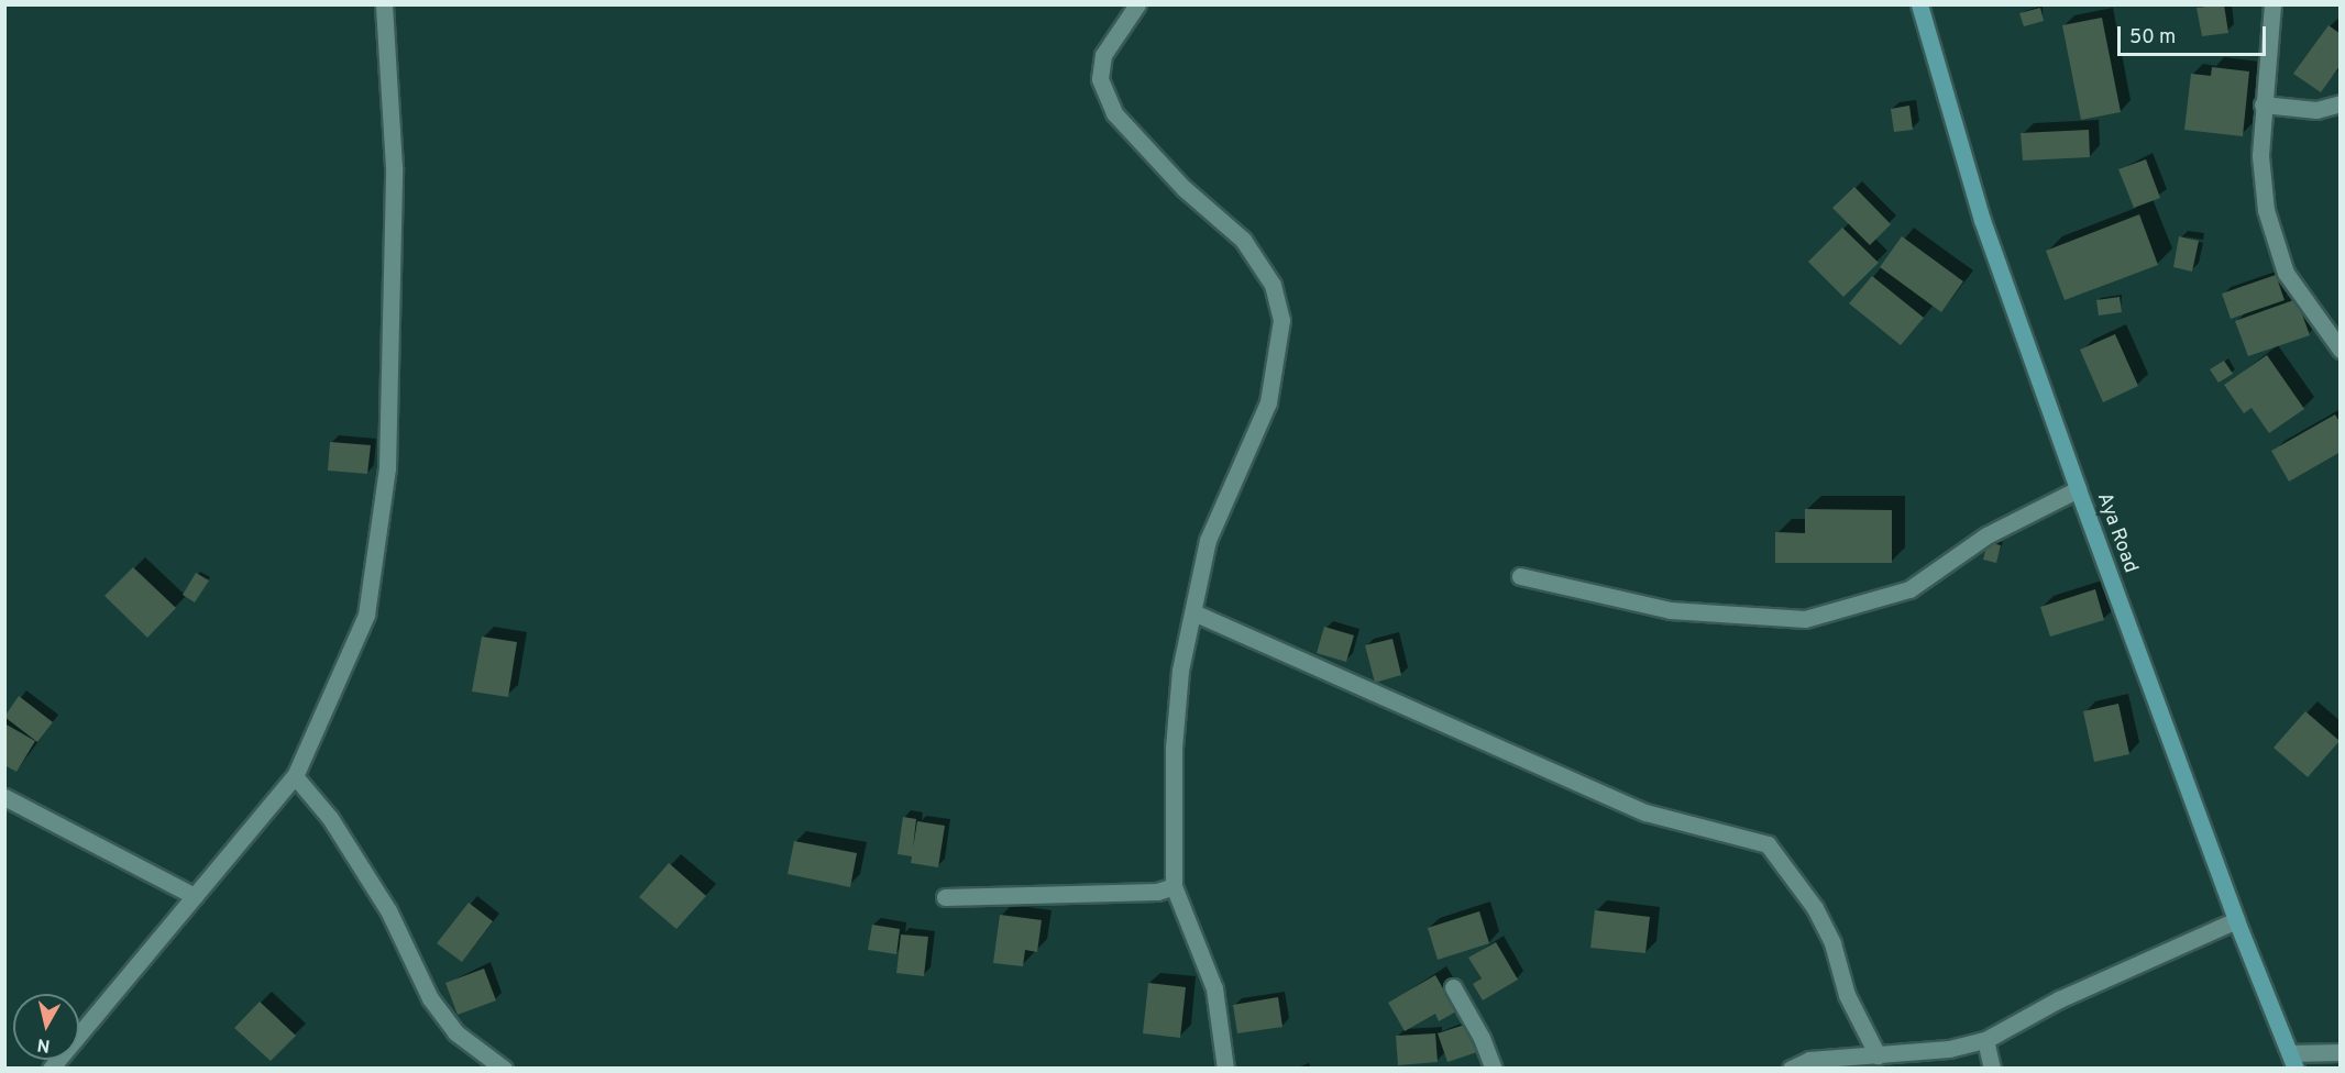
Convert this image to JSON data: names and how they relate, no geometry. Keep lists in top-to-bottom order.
{
  "streets": {
    "street": ["Aya Road"]
  },
  "scale_bar": "50 m",
  "north": "bottom"
}
